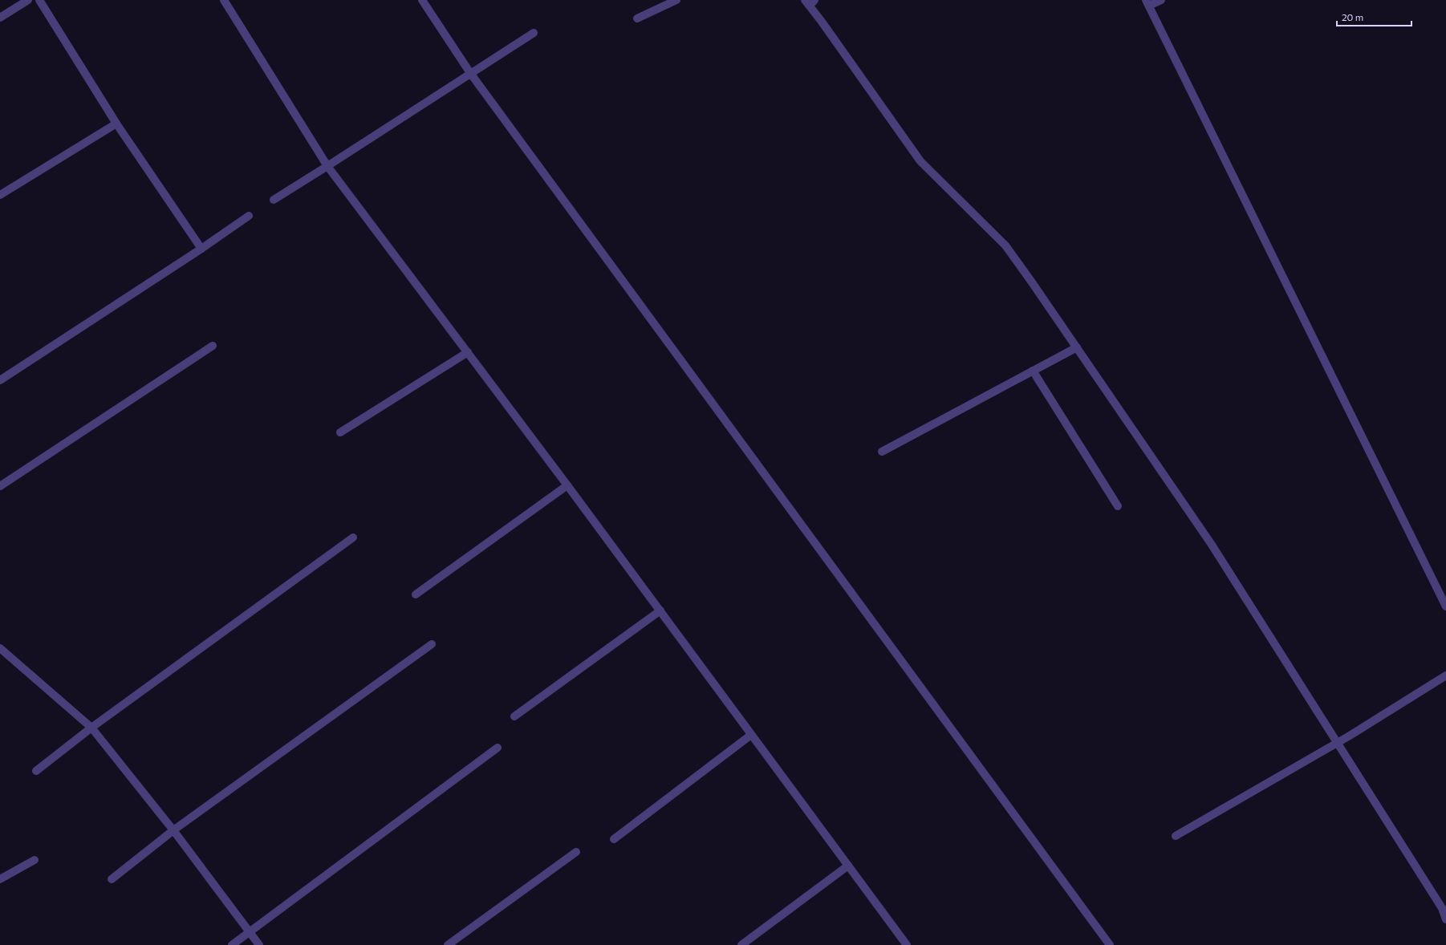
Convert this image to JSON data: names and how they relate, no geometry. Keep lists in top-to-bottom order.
{
  "scale_bar": "20 m"
}
